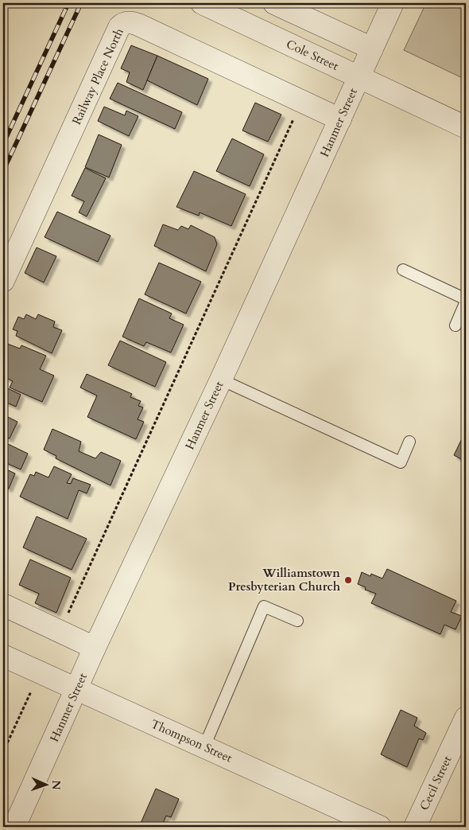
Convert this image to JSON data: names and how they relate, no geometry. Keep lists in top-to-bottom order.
{
  "streets": {
    "street": [
      "Cole Street",
      "Railway Place North",
      "Hanmer Street",
      "Thompson Street",
      "Cecil Street"
    ]
  },
  "crossings": [
    ["Cole Street", "Hanmer Street"],
    ["Railway Place North", "Hanmer Street"],
    ["Hanmer Street", "Thompson Street"]
  ],
  "places": ["Williamstown Presbyterian Church"],
  "north": "right"
}
